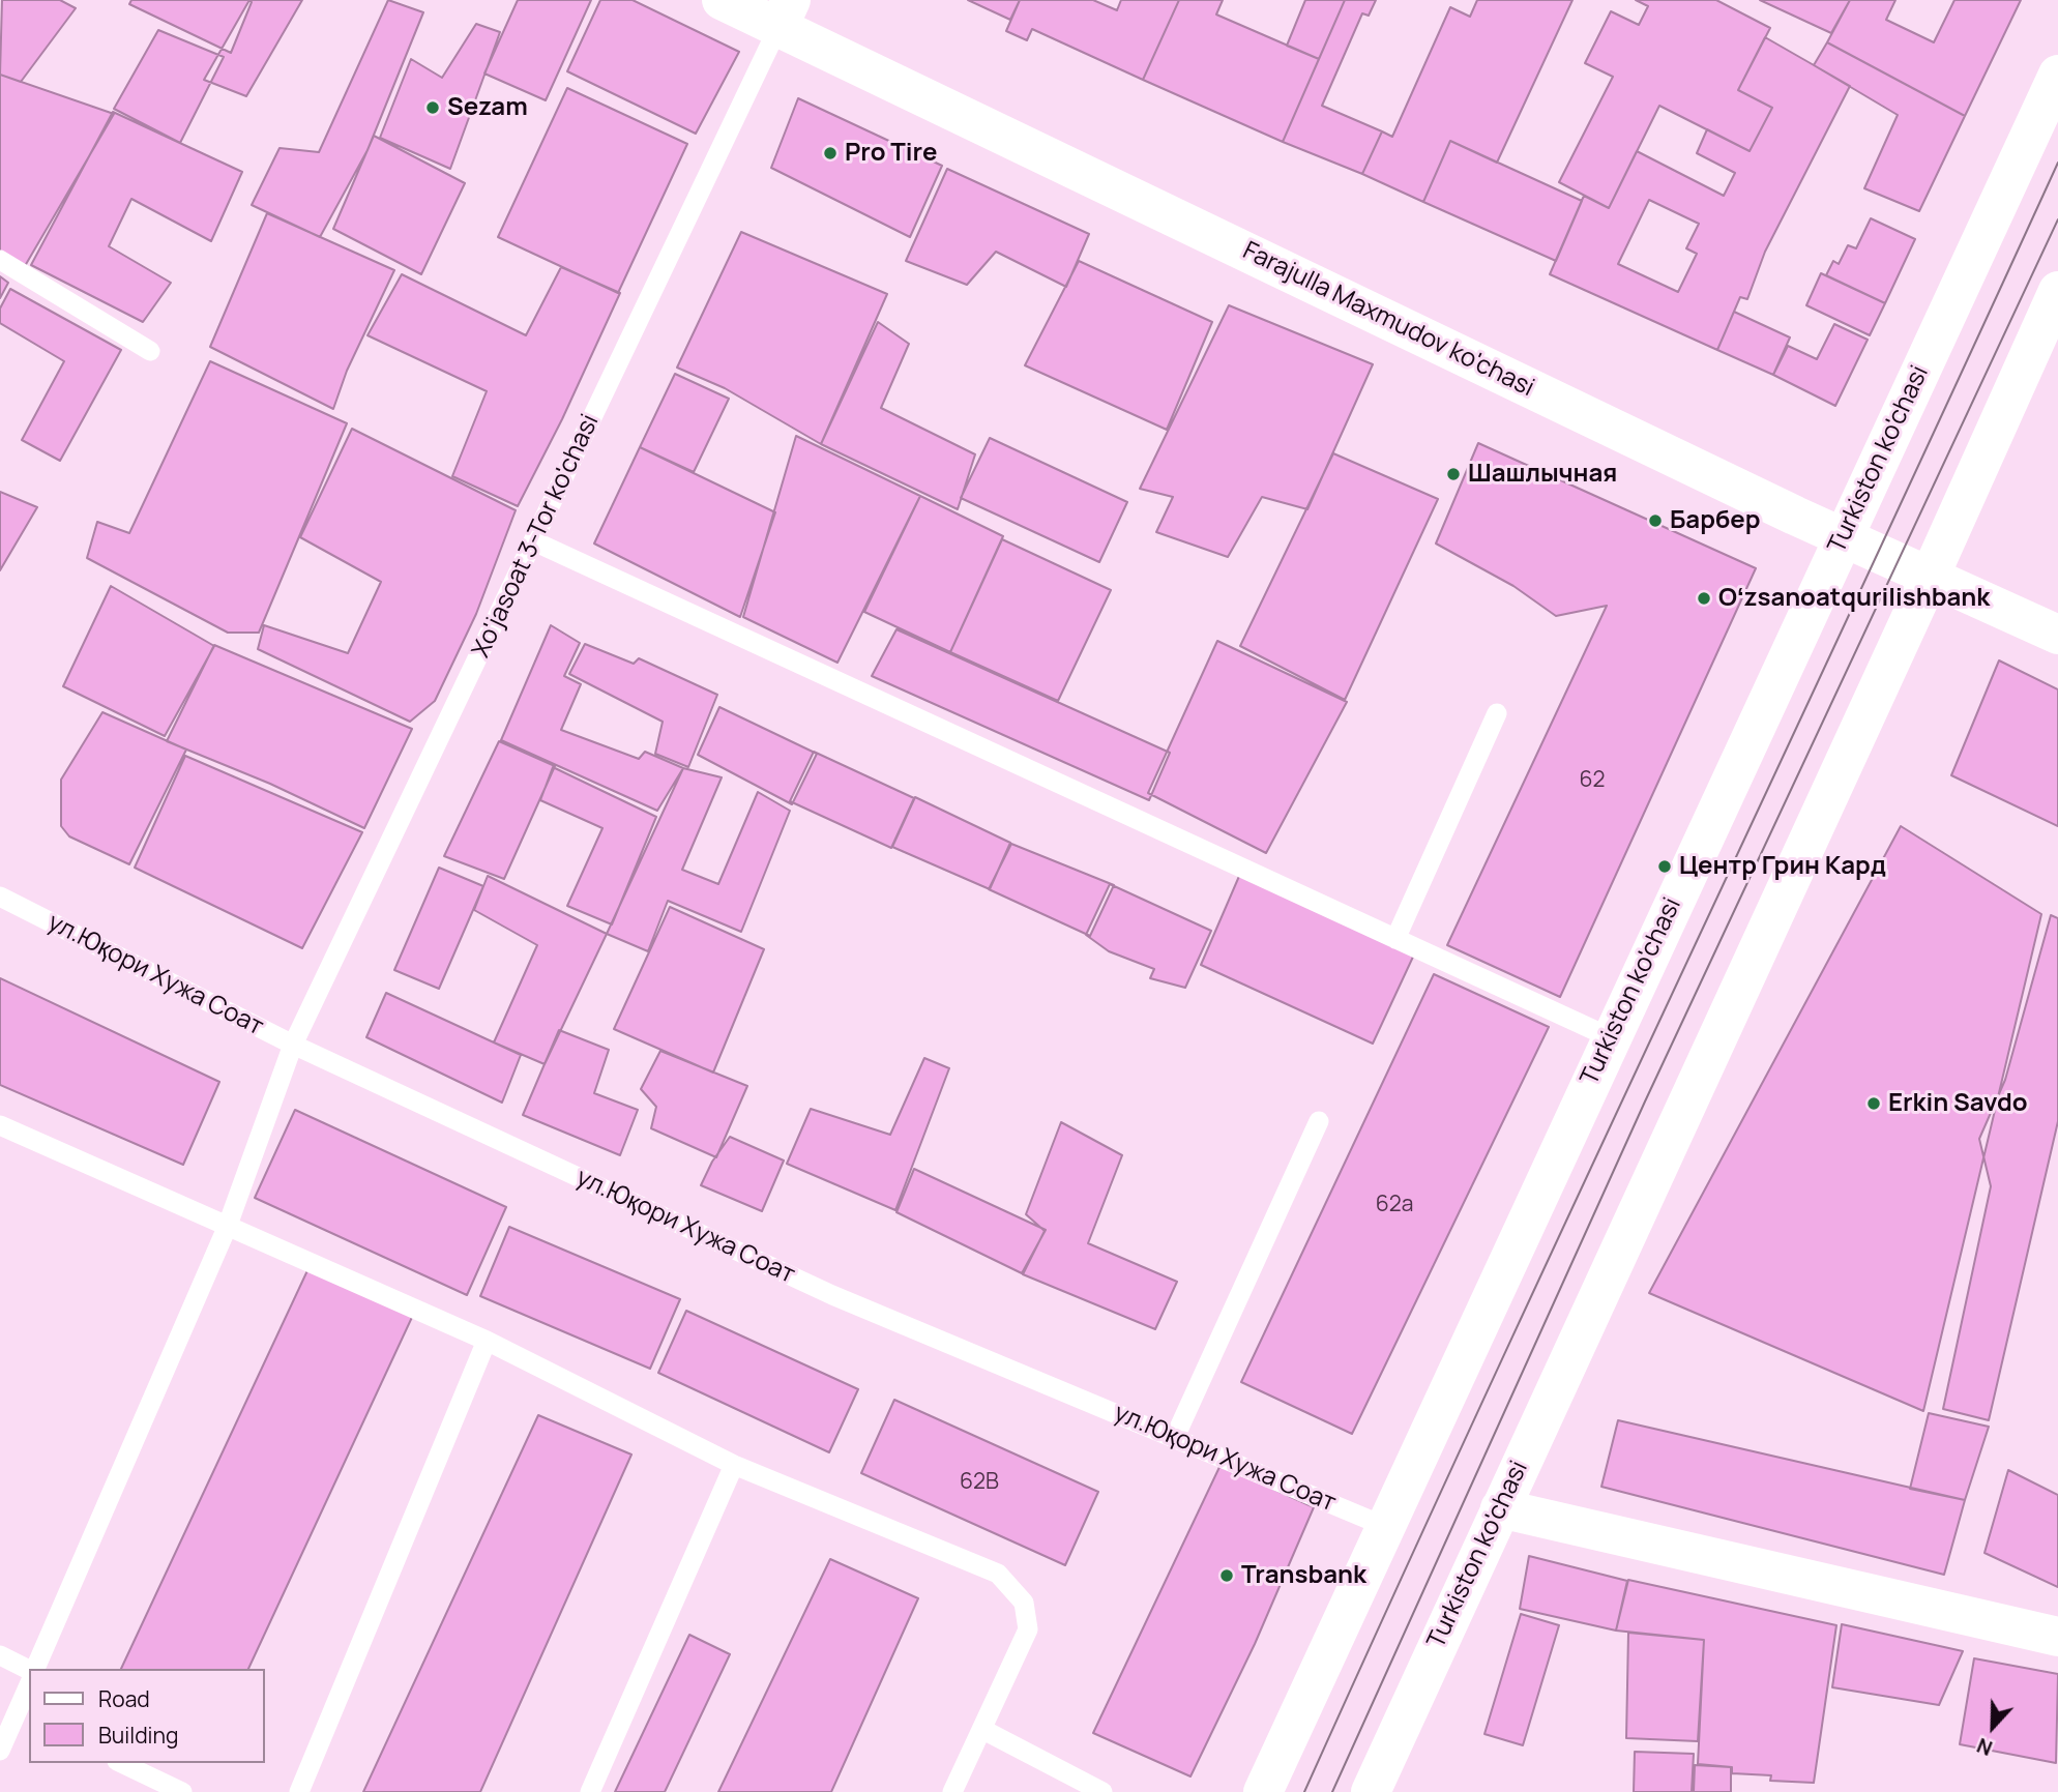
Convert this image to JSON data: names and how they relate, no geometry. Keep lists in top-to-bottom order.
{
  "streets": {
    "main road": ["Farajulla Maxmudov ko'chasi", "Turkiston ko'chasi"],
    "lane": ["Xo'jasoat 3-Tor ko'chasi", "ул.Юқори Хужа Соат"]
  },
  "crossings": [
    ["Farajulla Maxmudov ko'chasi", "Turkiston ko'chasi"],
    ["Farajulla Maxmudov ko'chasi", "Xo'jasoat 3-Tor ko'chasi"],
    ["Turkiston ko'chasi", "ул.Юқори Хужа Соат"],
    ["Xo'jasoat 3-Tor ko'chasi", "ул.Юқори Хужа Соат"]
  ],
  "places": [
    "Sezam",
    "Pro Tire",
    "Шашлычная",
    "Барбер",
    "Oʻzsanoatqurilishbank",
    "Центр Грин Кард",
    "Erkin Savdo",
    "Transbank"
  ],
  "house_numbers": ["62", "62а", "62В"],
  "legend": ["Road", "Building"],
  "north": "bottom"
}
